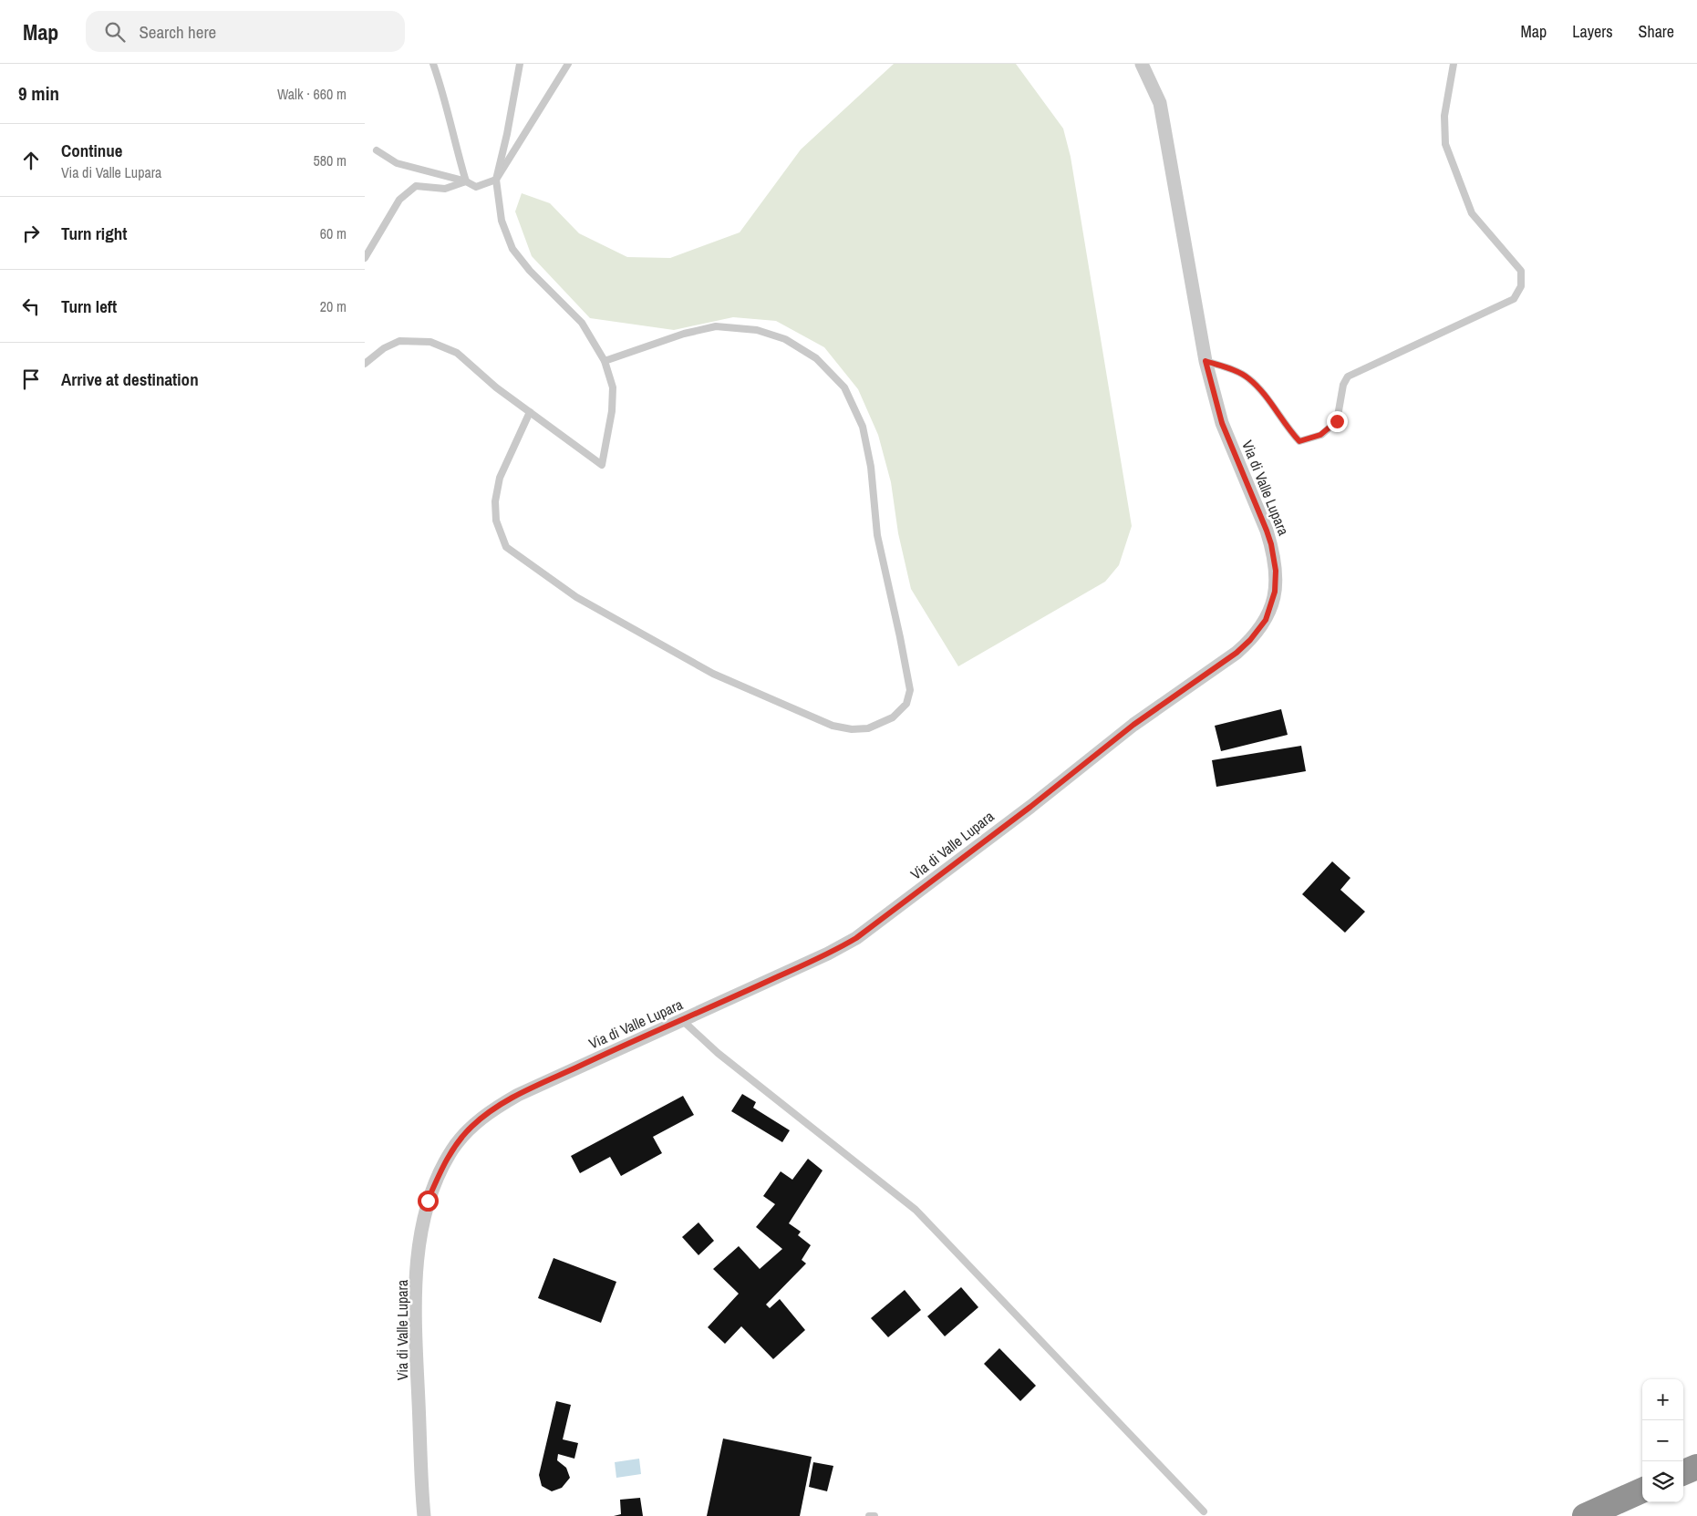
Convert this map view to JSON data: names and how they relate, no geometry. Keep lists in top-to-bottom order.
{
  "streets": {
    "street": ["Via di Valle Lupara"]
  },
  "page": {
    "header": "Map",
    "search": "Search here",
    "nav": ["Map", "Layers", "Share"],
    "heading": ["9 min", "Walk · 660 m"],
    "list": [
      ["Continue", "Via di Valle Lupara", "580 m"],
      ["Turn right", "60 m"],
      ["Turn left", "20 m"],
      "Arrive at destination"
    ],
    "map_buttons": ["+", "−"]
  }
}
